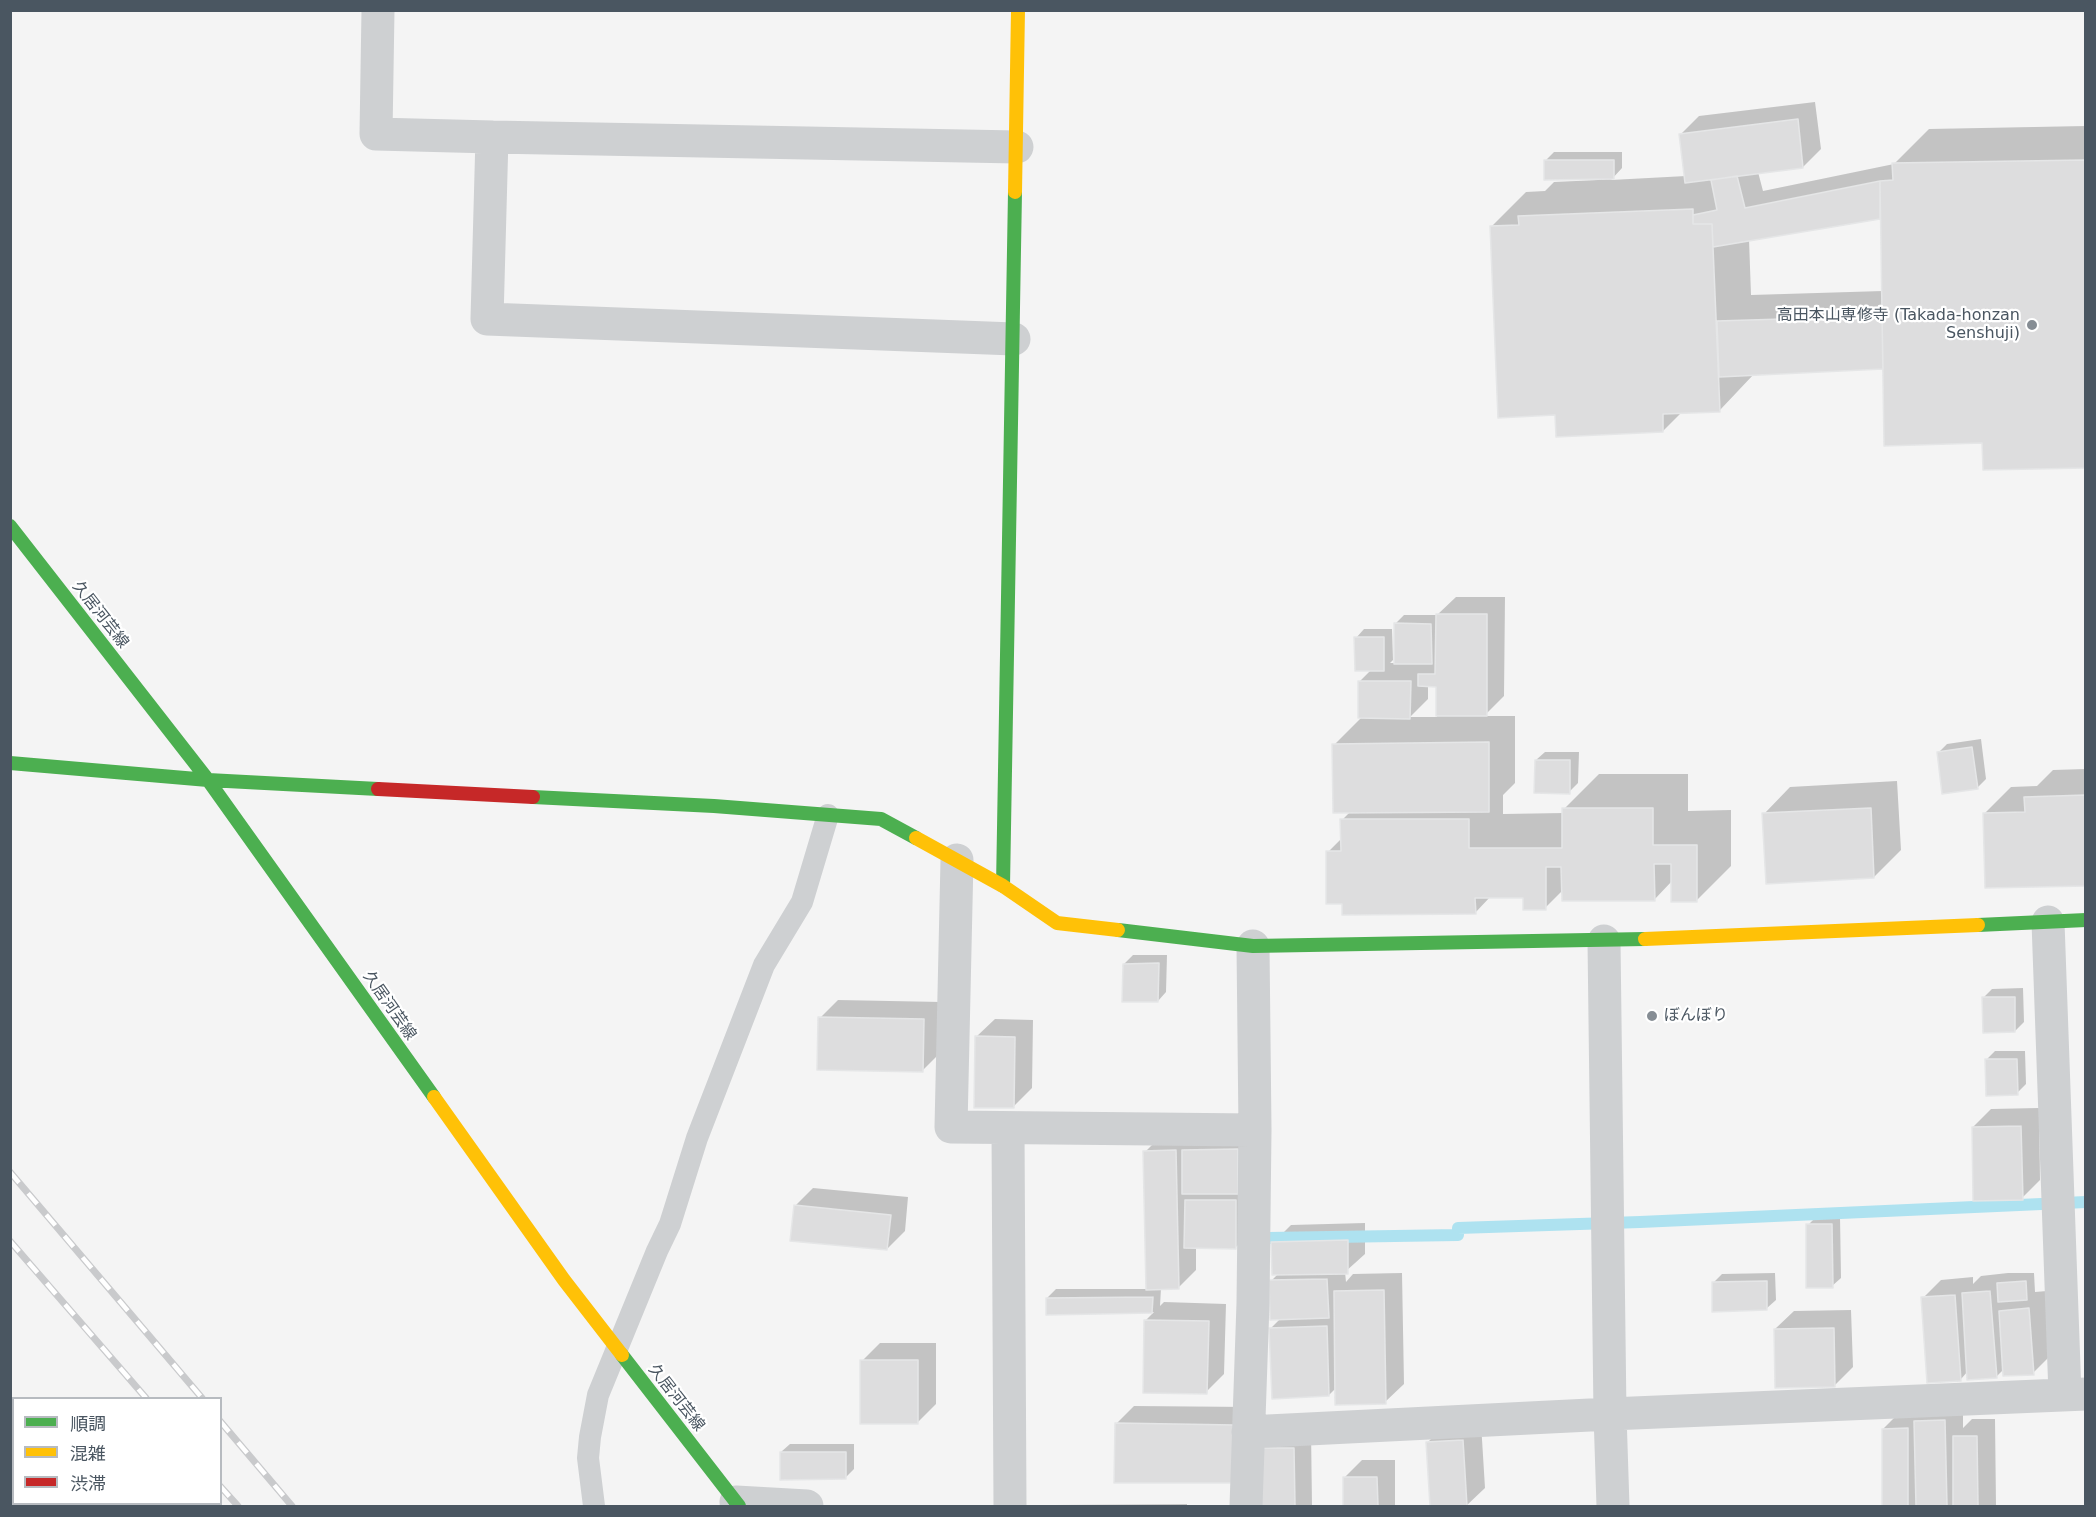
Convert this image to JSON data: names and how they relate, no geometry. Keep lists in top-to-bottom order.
{
  "streets": {
    "street": ["久居河芸線"]
  },
  "places": ["高田本山専修寺 (Takada-honzan Senshuji)", "ぼんぼり"],
  "legend": ["順調", "混雑", "渋滞"]
}
